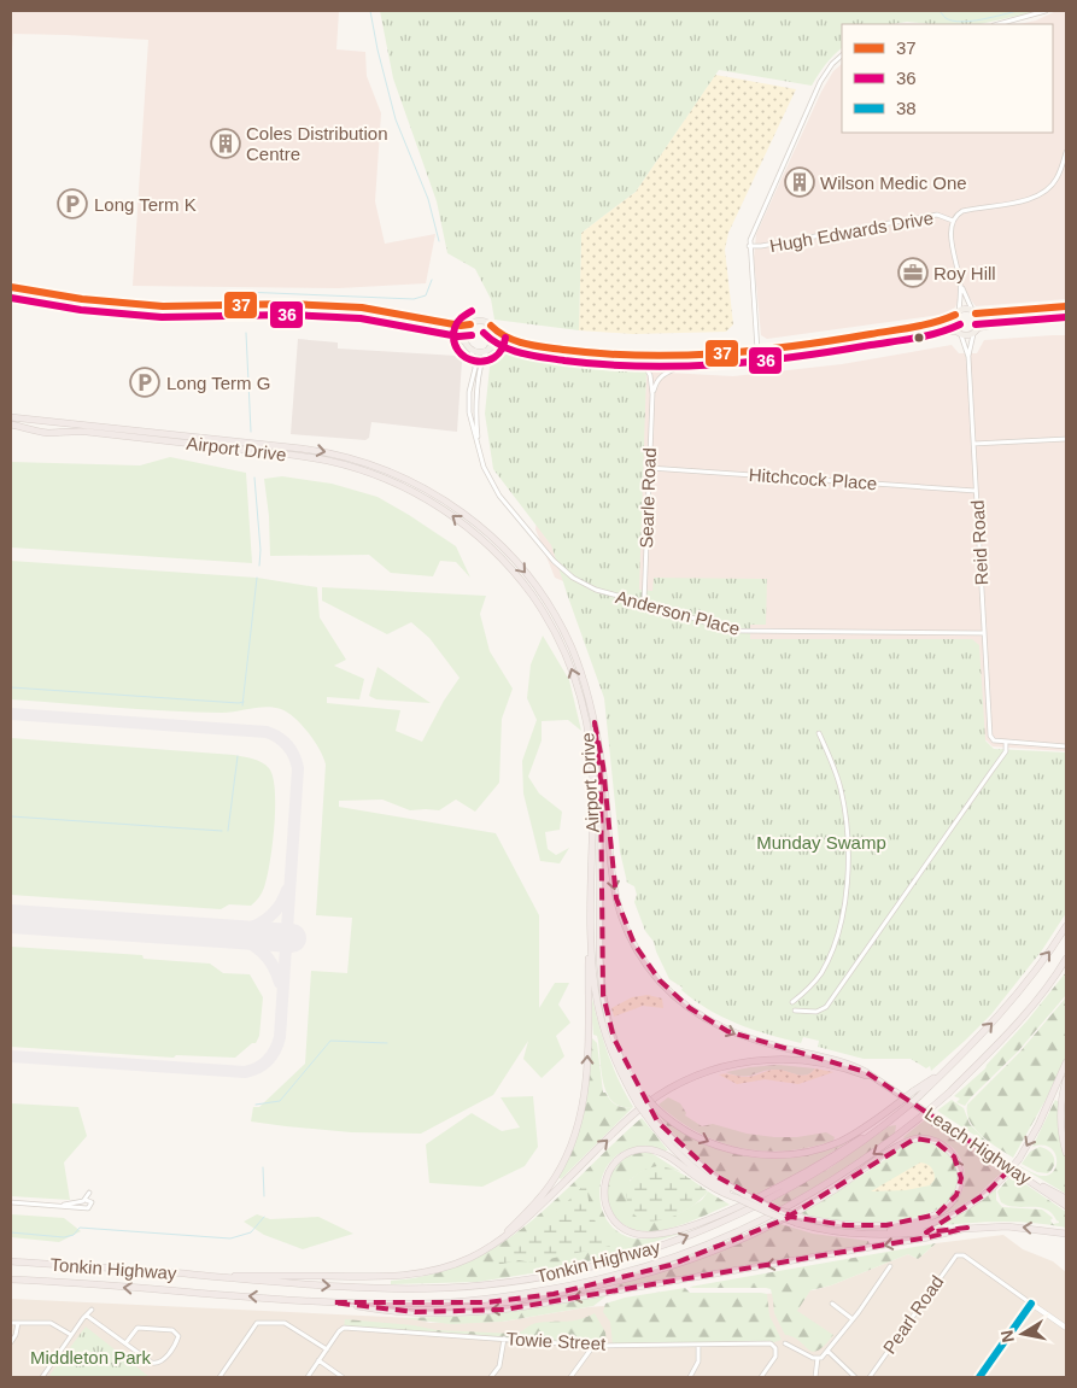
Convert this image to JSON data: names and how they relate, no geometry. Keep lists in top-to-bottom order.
{
  "streets": {
    "highway": ["Airport Drive", "Leach Highway", "Tonkin Highway"],
    "street": [
      "Hugh Edwards Drive",
      "Hitchcock Place",
      "Searle Road",
      "Reid Road",
      "Anderson Place",
      "Pearl Road",
      "Towie Street"
    ]
  },
  "crossings": [
    ["Hitchcock Place", "Searle Road"],
    ["Hitchcock Place", "Reid Road"],
    ["Searle Road", "Anderson Place"],
    ["Reid Road", "Anderson Place"]
  ],
  "parks": ["Munday Swamp", "Middleton Park"],
  "places": {
    "building": ["Coles Distribution Centre", "Wilson Medic One"],
    "parking": ["Long Term K", "Long Term G"],
    "office": ["Roy Hill"]
  },
  "lines": ["transit line 37", "transit line 36", "transit line 38"],
  "legend": ["37", "36", "38"],
  "north": "left"
}
